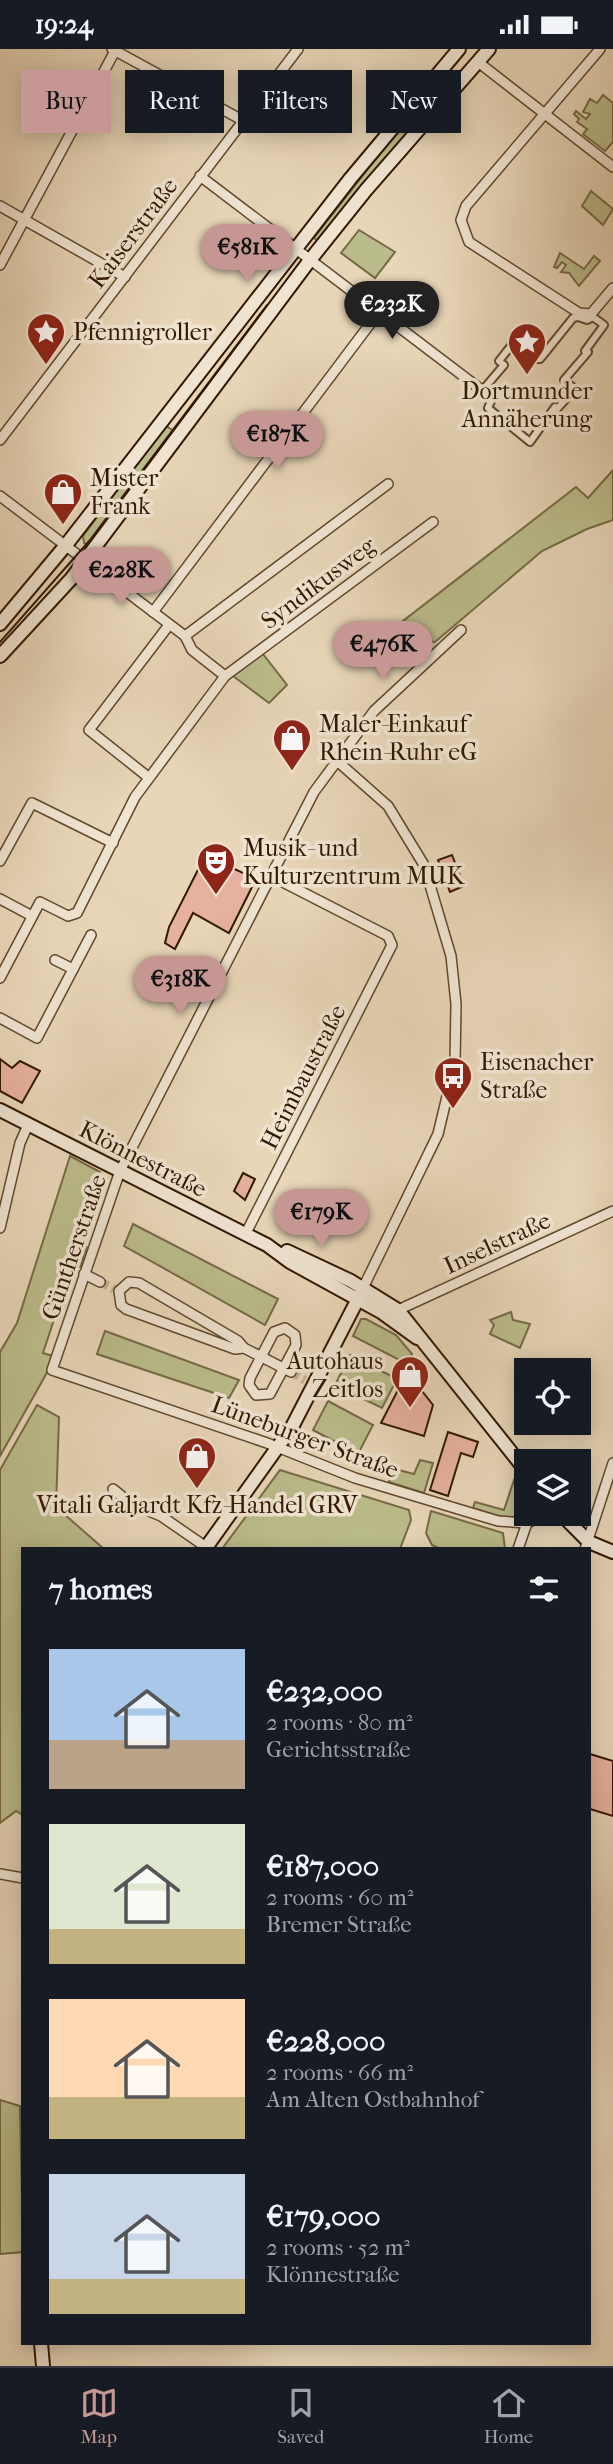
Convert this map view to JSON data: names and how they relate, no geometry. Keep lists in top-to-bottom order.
{
  "streets": {
    "main road": ["Klönnestraße"],
    "street": [
      "Kaiserstraße",
      "Syndikusweg",
      "Heimbaustraße",
      "Inselstraße",
      "Güntherstraße",
      "Lüneburger Straße"
    ]
  },
  "crossings": [
    ["Heimbaustraße", "Klönnestraße"],
    ["Heimbaustraße", "Güntherstraße"],
    ["Klönnestraße", "Inselstraße"],
    ["Klönnestraße", "Güntherstraße"],
    ["Güntherstraße", "Lüneburger Straße"]
  ],
  "places": {
    "place": ["Pfennigroller", "Dortmunder Annäherung"],
    "shop": [
      "Mister Frank",
      "Maler-Einkauf Rhein-Ruhr eG",
      "Autohaus Zeitlos",
      "Vitali Galjardt Kfz-Handel GRV"
    ],
    "theatre": ["Musik- und Kulturzentrum MUK"],
    "bus stop": ["Eisenacher Straße"]
  },
  "page": {
    "status": "19:24",
    "chip": [
      "Buy",
      "Rent",
      "Filters",
      "New"
    ],
    "price": [
      "€581K",
      "€232K",
      "€187K",
      "€228K",
      "€476K",
      "€318K",
      "€179K"
    ],
    "heading": "7 homes",
    "list": [
      {
        "name": "€232,000",
        "note": "2 rooms · 80 m² · Gerichtsstraße"
      },
      {
        "name": "€187,000",
        "note": "2 rooms · 60 m² · Bremer Straße"
      },
      {
        "name": "€228,000",
        "note": "2 rooms · 66 m² · Am Alten Ostbahnhof"
      },
      {
        "name": "€179,000",
        "note": "2 rooms · 52 m² · Klönnestraße"
      }
    ],
    "tabs": ["Map", "Saved", "Home"]
  }
}
